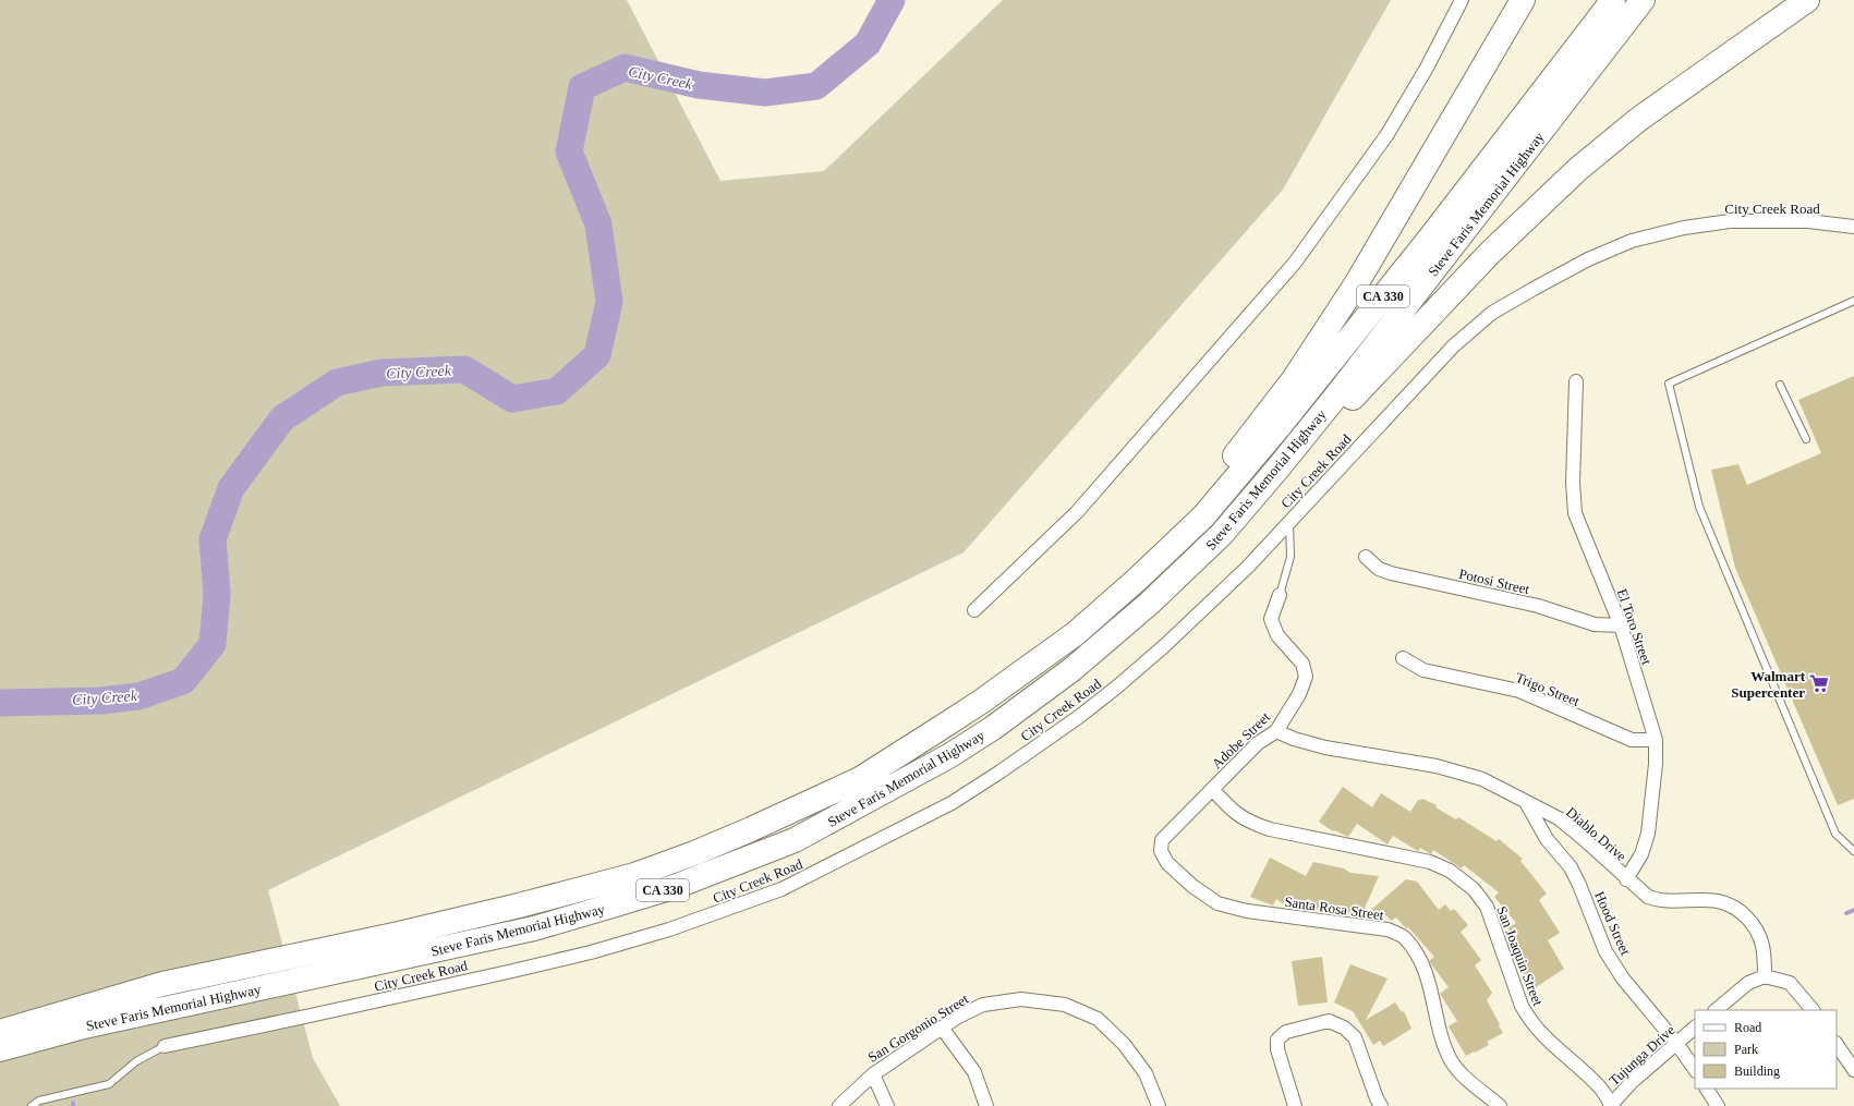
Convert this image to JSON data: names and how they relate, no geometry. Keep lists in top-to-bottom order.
{
  "streets": {
    "highway": ["Steve Faris Memorial Highway", "CA 330"],
    "street": [
      "City Creek Road",
      "Potosi Street",
      "El Toro Street",
      "Trigo Street",
      "Adobe Street",
      "Diablo Drive",
      "Santa Rosa Street",
      "Hood Street",
      "San Joaquin Street",
      "San Gorgonio Street",
      "Tujunga Drive"
    ]
  },
  "crossings": [
    ["Potosi Street", "El Toro Street"],
    ["El Toro Street", "Trigo Street"],
    ["El Toro Street", "Diablo Drive"],
    ["Adobe Street", "Diablo Drive"],
    ["Adobe Street", "Santa Rosa Street"],
    ["Adobe Street", "San Joaquin Street"],
    ["Diablo Drive", "Hood Street"],
    ["Hood Street", "Tujunga Drive"],
    ["San Joaquin Street", "Tujunga Drive"]
  ],
  "water": ["City Creek"],
  "places": {
    "supermarket": ["Walmart Supercenter"]
  },
  "legend": ["Road", "Park", "Building"]
}
